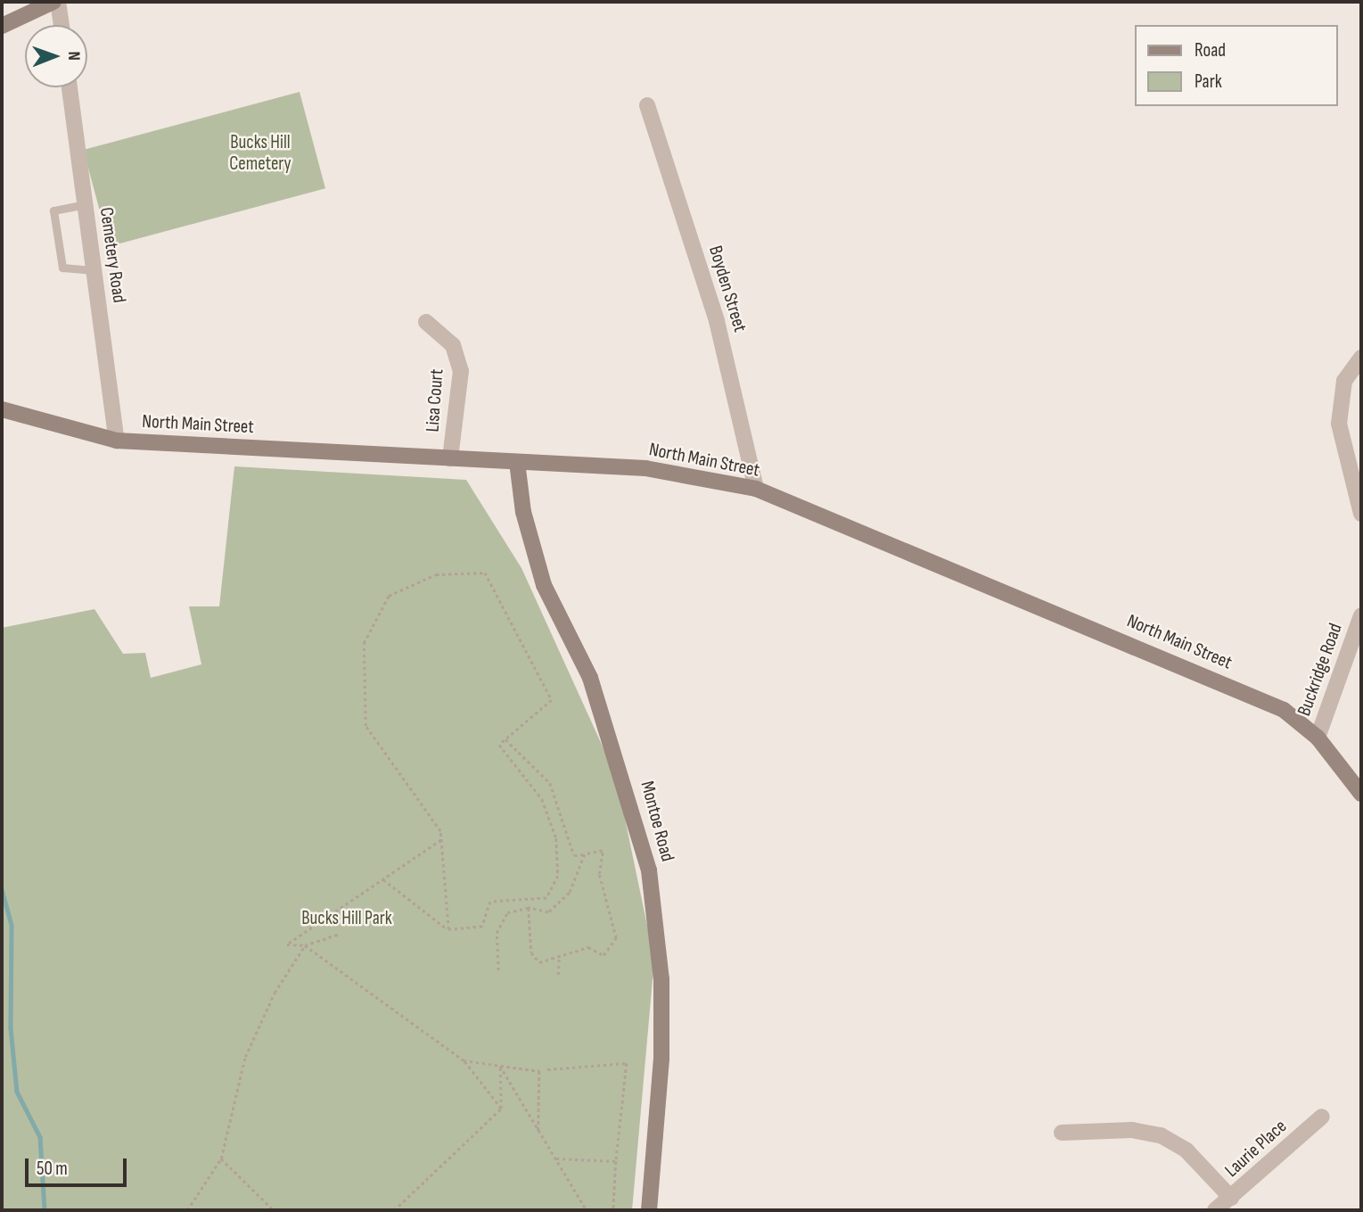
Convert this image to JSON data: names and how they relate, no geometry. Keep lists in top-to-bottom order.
{
  "streets": {
    "main road": ["North Main Street", "Montoe Road"],
    "street": [
      "Cemetery Road",
      "Boyden Street",
      "Lisa Court",
      "Buckridge Road",
      "Laurie Place"
    ]
  },
  "crossings": [
    ["Cemetery Road", "North Main Street"],
    ["Boyden Street", "North Main Street"],
    ["Lisa Court", "North Main Street"],
    ["North Main Street", "Buckridge Road"],
    ["North Main Street", "Montoe Road"]
  ],
  "parks": ["Bucks Hill Cemetery", "Bucks Hill Park"],
  "legend": ["Road", "Park"],
  "scale_bar": "50 m",
  "north": "right"
}
